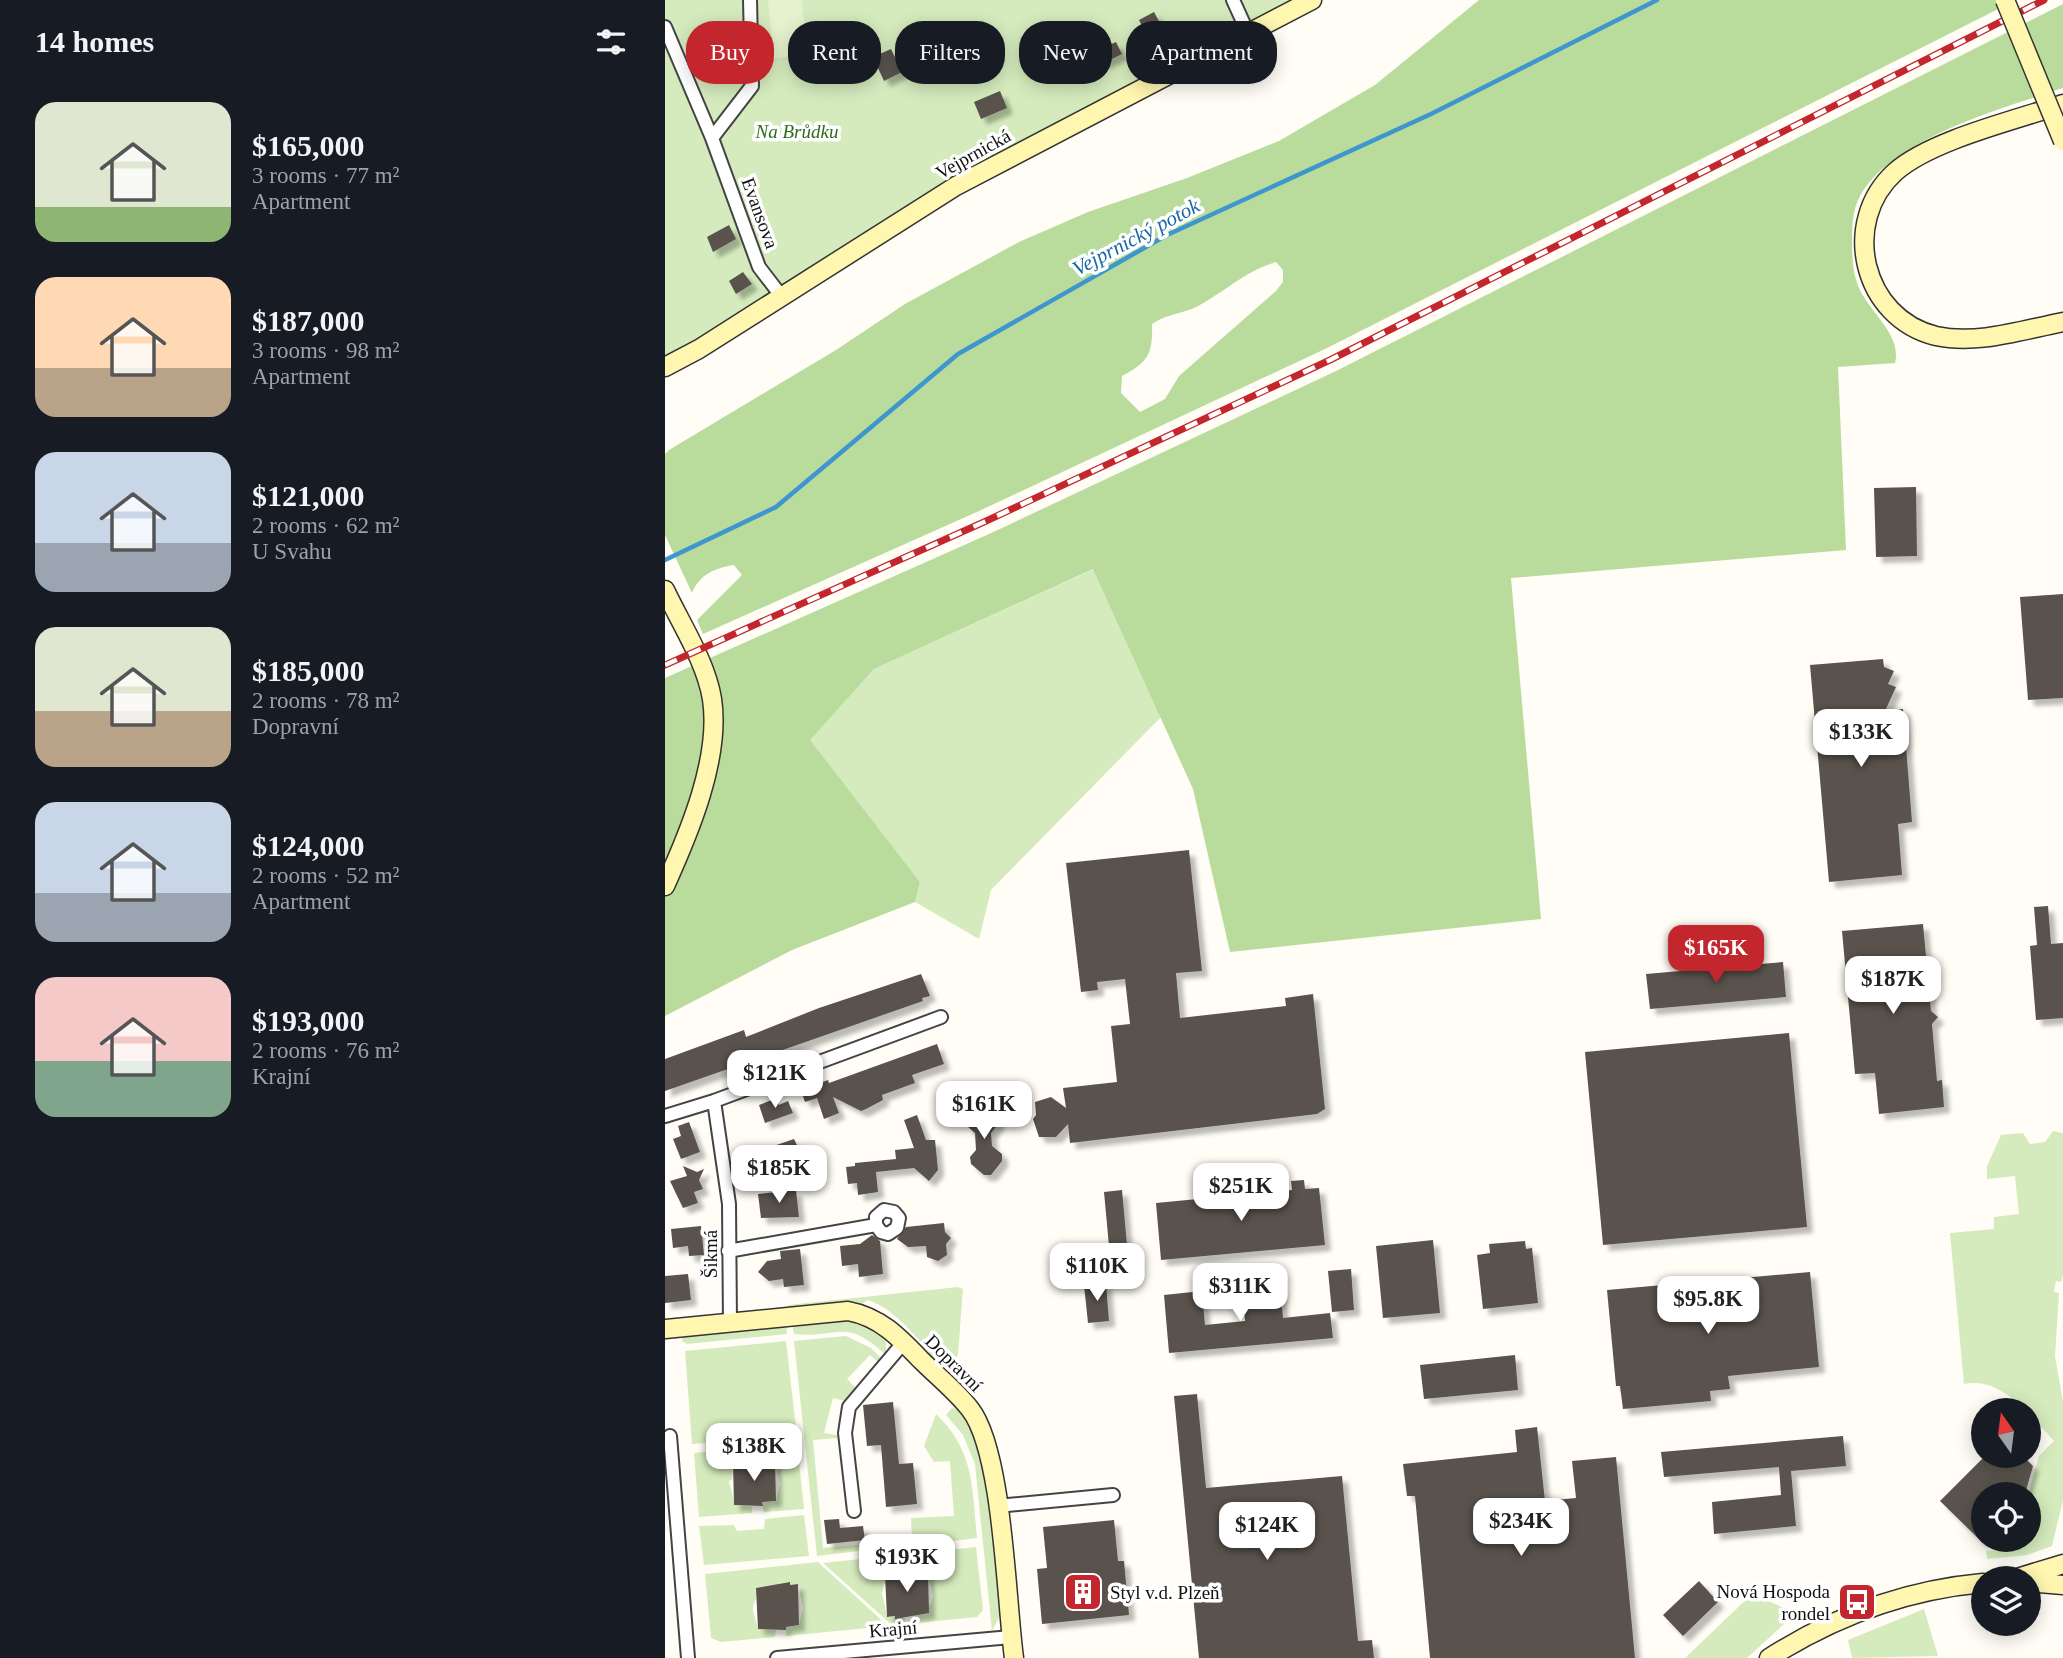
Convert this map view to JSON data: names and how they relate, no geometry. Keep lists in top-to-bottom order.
{
  "streets": {
    "main road": ["Vejprnická", "Dopravní"],
    "street": ["Evansova", "Šikmá", "Krajní"]
  },
  "crossings": [
    ["Vejprnická", "Evansova"],
    ["Šikmá", "Dopravní"],
    ["Dopravní", "Krajní"]
  ],
  "water": ["Vejprnický potok"],
  "parks": ["Na Brůdku"],
  "places": {
    "building": ["Styl v.d. Plzeň"],
    "bus stop": ["Nová Hospoda rondel"]
  },
  "north": "top",
  "page": {
    "heading": "14 homes",
    "chip": [
      "Buy",
      "Rent",
      "Filters",
      "New",
      "Apartment"
    ],
    "list": [
      {
        "name": "$165,000",
        "note": "3 rooms · 77 m² · Apartment"
      },
      {
        "name": "$187,000",
        "note": "3 rooms · 98 m² · Apartment"
      },
      {
        "name": "$121,000",
        "note": "2 rooms · 62 m² · U Svahu"
      },
      {
        "name": "$185,000",
        "note": "2 rooms · 78 m² · Dopravní"
      },
      {
        "name": "$124,000",
        "note": "2 rooms · 52 m² · Apartment"
      },
      {
        "name": "$193,000",
        "note": "2 rooms · 76 m² · Krajní"
      }
    ],
    "price": [
      "$133K",
      "$165K",
      "$187K",
      "$121K",
      "$161K",
      "$185K",
      "$251K",
      "$110K",
      "$311K",
      "$95.8K",
      "$138K",
      "$234K",
      "$124K",
      "$193K"
    ]
  }
}
